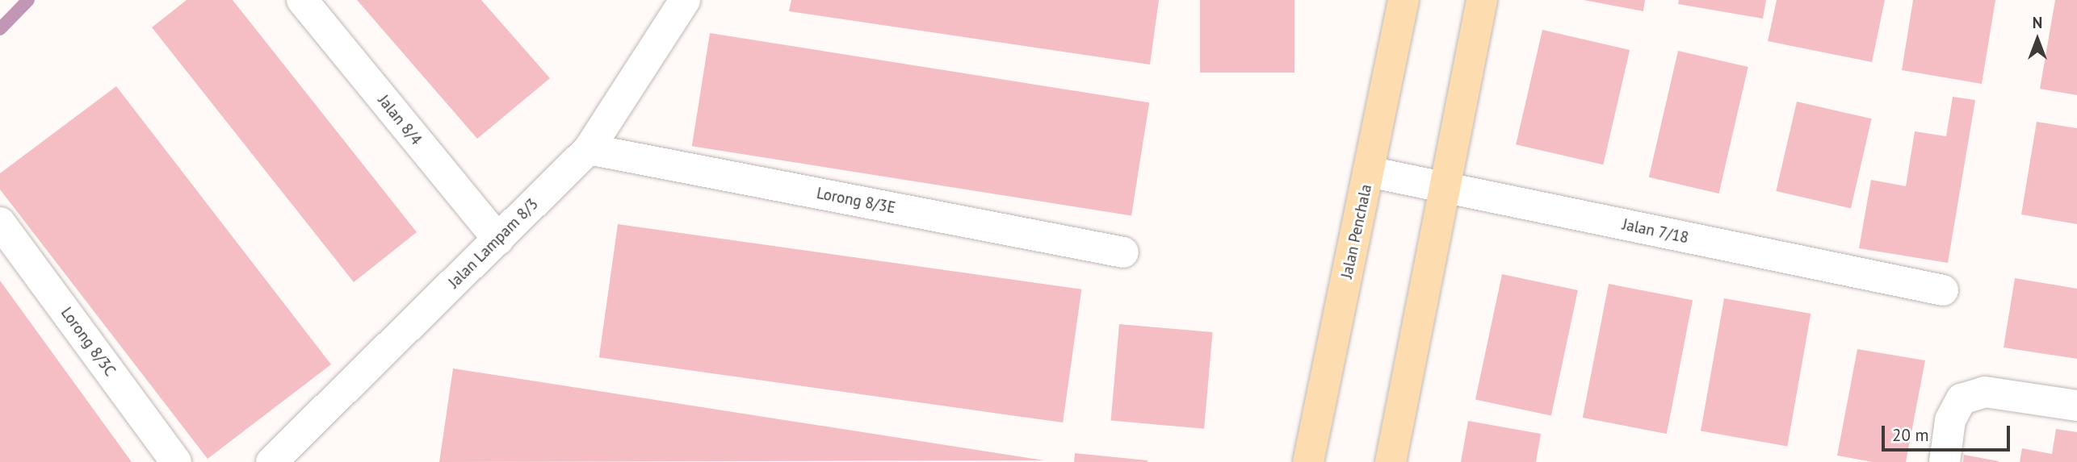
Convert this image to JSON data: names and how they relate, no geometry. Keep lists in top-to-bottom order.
{
  "streets": {
    "main road": ["Jalan Penchala"],
    "street": [
      "Jalan 8/4",
      "Lorong 8/3E",
      "Jalan 7/18",
      "Jalan Lampam 8/3",
      "Lorong 8/3C"
    ]
  },
  "crossings": [
    ["Jalan 8/4", "Jalan Lampam 8/3"],
    ["Lorong 8/3E", "Jalan Lampam 8/3"],
    ["Jalan Penchala", "Jalan 7/18"]
  ],
  "scale_bar": "20 m",
  "north": "top"
}
